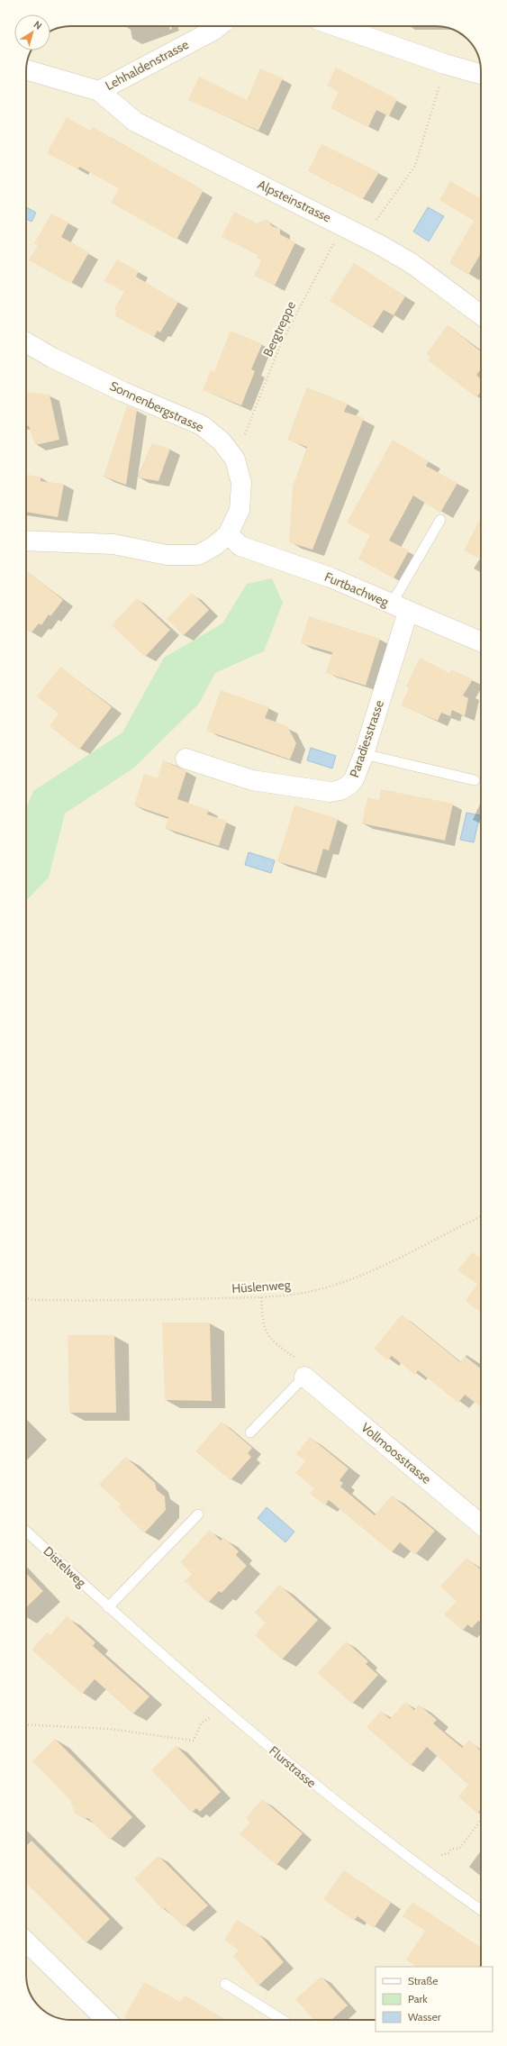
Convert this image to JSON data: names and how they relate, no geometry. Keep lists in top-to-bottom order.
{
  "streets": {
    "street": [
      "Lehhaldenstrasse",
      "Alpsteinstrasse",
      "Sonnenbergstrasse",
      "Furtbachweg",
      "Paradiesstrasse",
      "Vollmoosstrasse"
    ],
    "lane": ["Distelweg", "Flurstrasse"],
    "path": ["Bergtreppe", "Hüslenweg"]
  },
  "crossings": [
    ["Lehhaldenstrasse", "Alpsteinstrasse"],
    ["Alpsteinstrasse", "Bergtreppe"],
    ["Sonnenbergstrasse", "Furtbachweg"],
    ["Furtbachweg", "Paradiesstrasse"],
    ["Distelweg", "Flurstrasse"]
  ],
  "legend": ["Straße", "Park", "Wasser"],
  "north": "top right"
}
